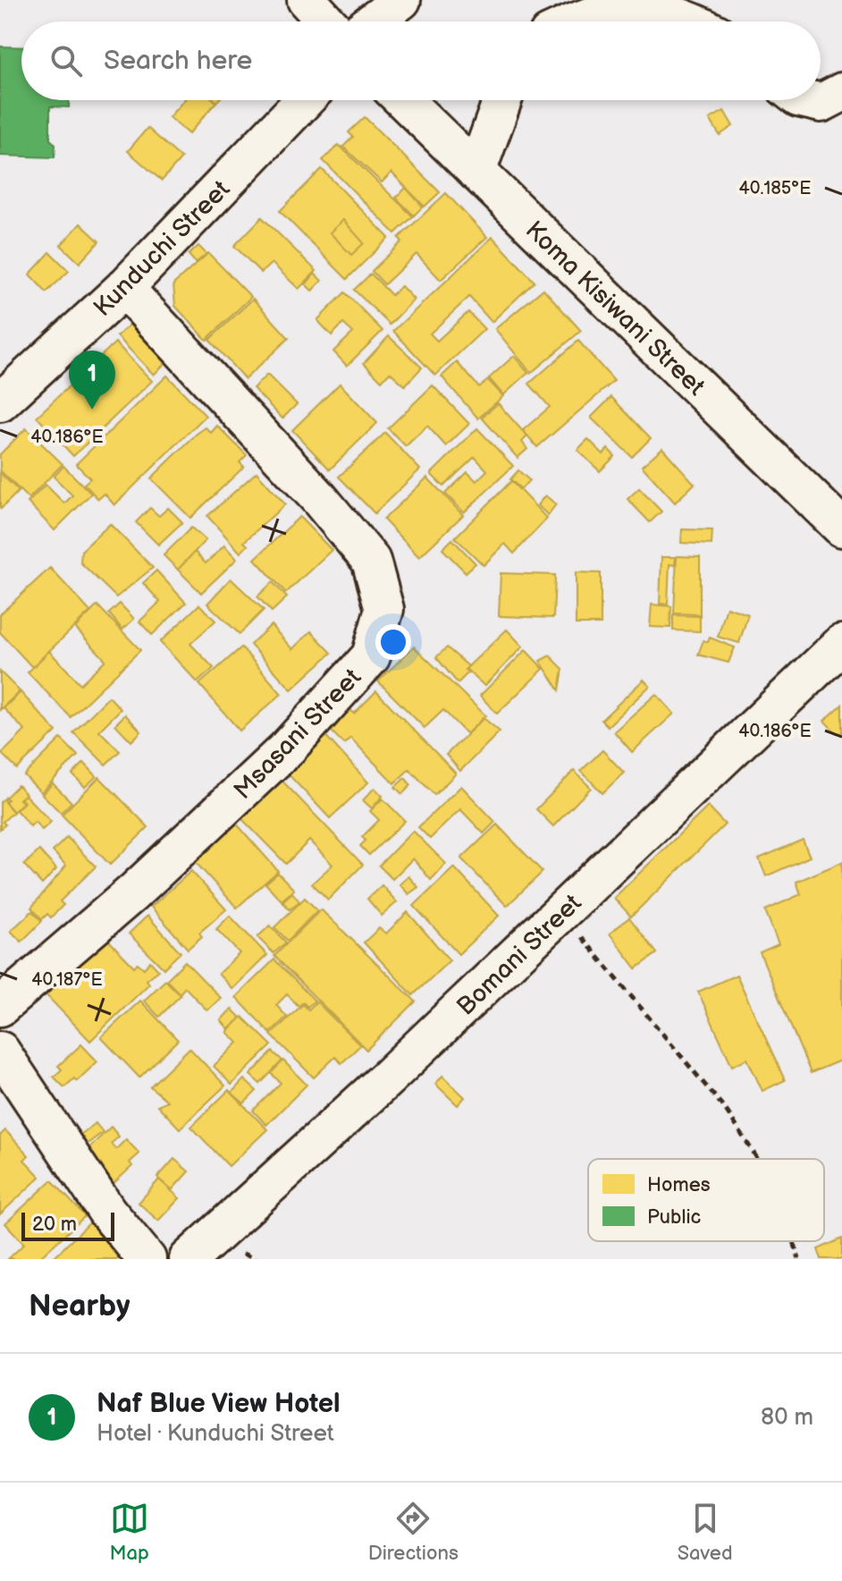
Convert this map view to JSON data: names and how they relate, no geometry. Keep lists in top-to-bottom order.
{
  "streets": {
    "street": [
      "Kunduchi Street",
      "Koma Kisiwani Street",
      "Msasani Street",
      "Bomani Street"
    ]
  },
  "crossings": [
    ["Kunduchi Street", "Msasani Street"]
  ],
  "legend": ["Homes", "Public"],
  "scale_bar": "20 m",
  "page": {
    "search": "Search here",
    "pins": "1",
    "scale": "20 m",
    "heading": "Nearby",
    "list": [
      {
        "mark": "1",
        "name": "Naf Blue View Hotel",
        "note": "Hotel · Kunduchi Street",
        "value": "80 m"
      }
    ],
    "nav": ["Map", "Directions", "Saved"]
  },
  "coordinates": ["40.185°E", "40.186°E", "40.187°E"]
}
